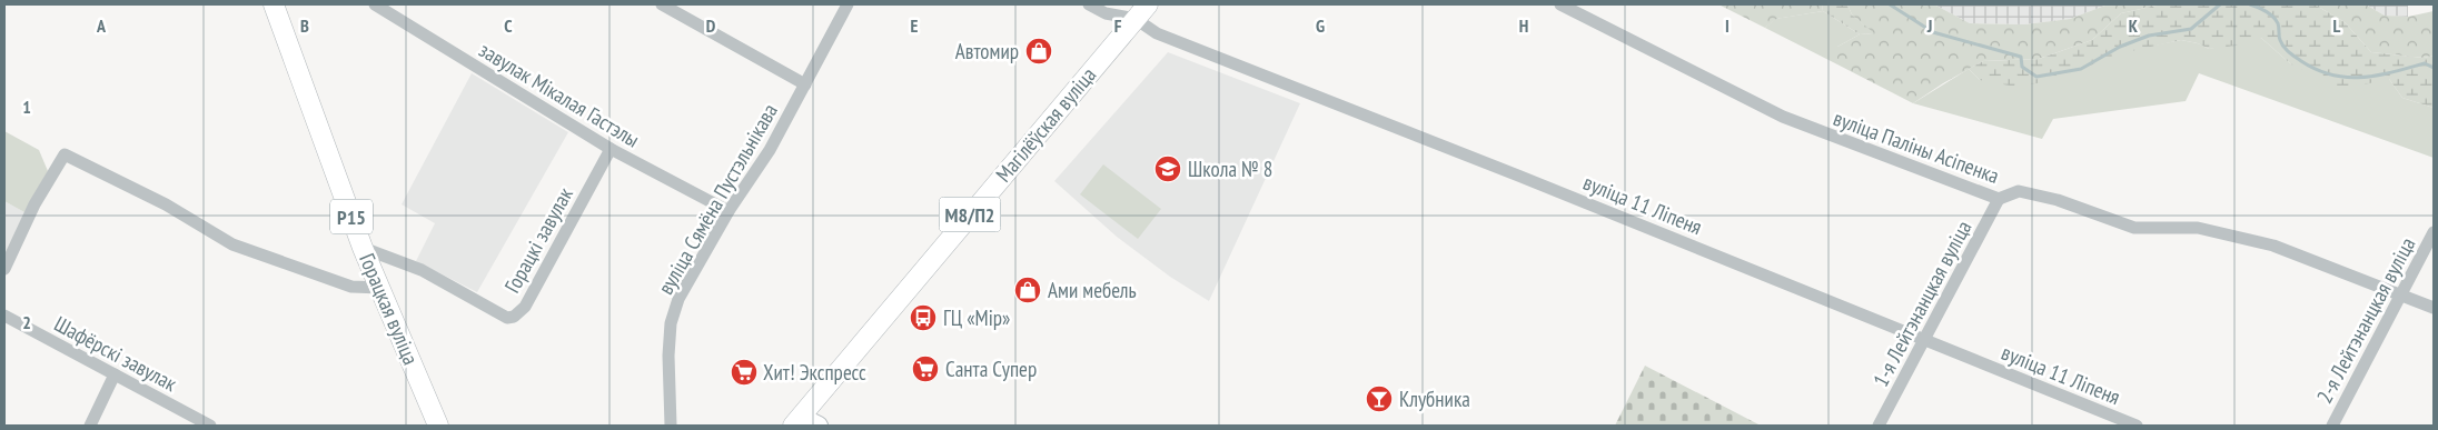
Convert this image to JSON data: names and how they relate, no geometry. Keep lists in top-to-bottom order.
{
  "streets": {
    "main road": [
      "Магілёўская вуліца",
      "М8/П2",
      "Р15",
      "Горацкая вуліца"
    ],
    "street": [
      "завулак Мікалая Гастэлы",
      "вуліца Паліны Асіпенка",
      "вуліца Сямёна Пустэльнікава",
      "вуліца 11 Ліпеня",
      "Горацкі завулак",
      "1-я Лейтэнанцкая вуліца",
      "2-я Лейтэнанцкая вуліца",
      "Шафёрскі завулак"
    ]
  },
  "crossings": [
    ["завулак Мікалая Гастэлы", "вуліца Сямёна Пустэльнікава"],
    ["завулак Мікалая Гастэлы", "Горацкі завулак"],
    ["Магілёўская вуліца", "вуліца 11 Ліпеня"],
    ["вуліца Паліны Асіпенка", "1-я Лейтэнанцкая вуліца"],
    ["вуліца Паліны Асіпенка", "2-я Лейтэнанцкая вуліца"],
    ["вуліца 11 Ліпеня", "1-я Лейтэнанцкая вуліца"],
    ["Горацкі завулак", "Горацкая вуліца"]
  ],
  "places": {
    "shop": ["Автомир", "Ами мебель"],
    "school or university": ["Школа № 8"],
    "bus stop": ["ГЦ «Мір»"],
    "supermarket": ["Санта Супер", "Хит! Экспресс"],
    "bar": ["Клубника"]
  },
  "grid": {
    "columns": [
      "A",
      "B",
      "C",
      "D",
      "E",
      "F",
      "G",
      "H",
      "I",
      "J",
      "K",
      "L"
    ],
    "rows": ["1", "2"]
  }
}
